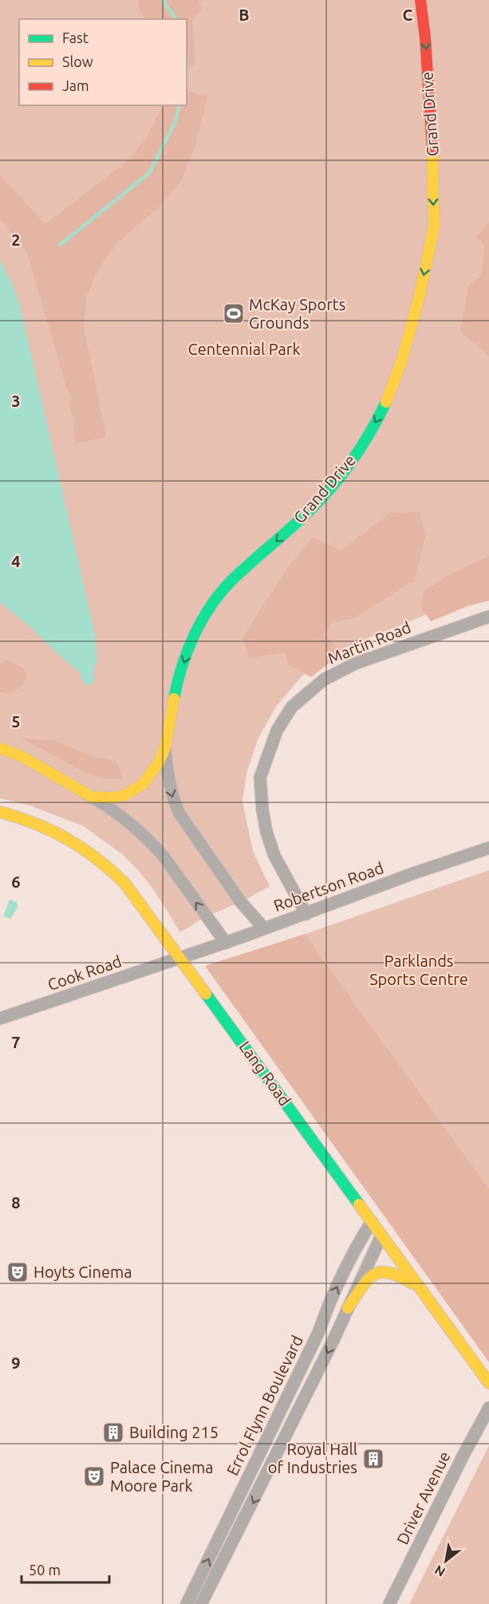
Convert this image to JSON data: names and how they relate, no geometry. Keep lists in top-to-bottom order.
{
  "streets": {
    "street": [
      "Grand Drive",
      "Martin Road",
      "Robertson Road",
      "Cook Road",
      "Lang Road",
      "Errol Flynn Boulevard",
      "Driver Avenue"
    ]
  },
  "crossings": [
    ["Martin Road", "Robertson Road"],
    ["Robertson Road", "Cook Road"],
    ["Robertson Road", "Lang Road"],
    ["Cook Road", "Lang Road"],
    ["Lang Road", "Errol Flynn Boulevard"]
  ],
  "one_way": ["Grand Drive"],
  "parks": ["Centennial Park", "Parklands Sports Centre"],
  "places": {
    "sports": ["McKay Sports Grounds"],
    "theatre": ["Hoyts Cinema", "Palace Cinema Moore Park"],
    "building": ["Building 215", "Royal Hall of Industries"]
  },
  "legend": ["Fast", "Slow", "Jam"],
  "scale_bar": "50 m",
  "north": "bottom left",
  "grid": {
    "columns": ["B", "C"],
    "rows": [
      "2",
      "3",
      "4",
      "5",
      "6",
      "7",
      "8",
      "9"
    ]
  }
}
